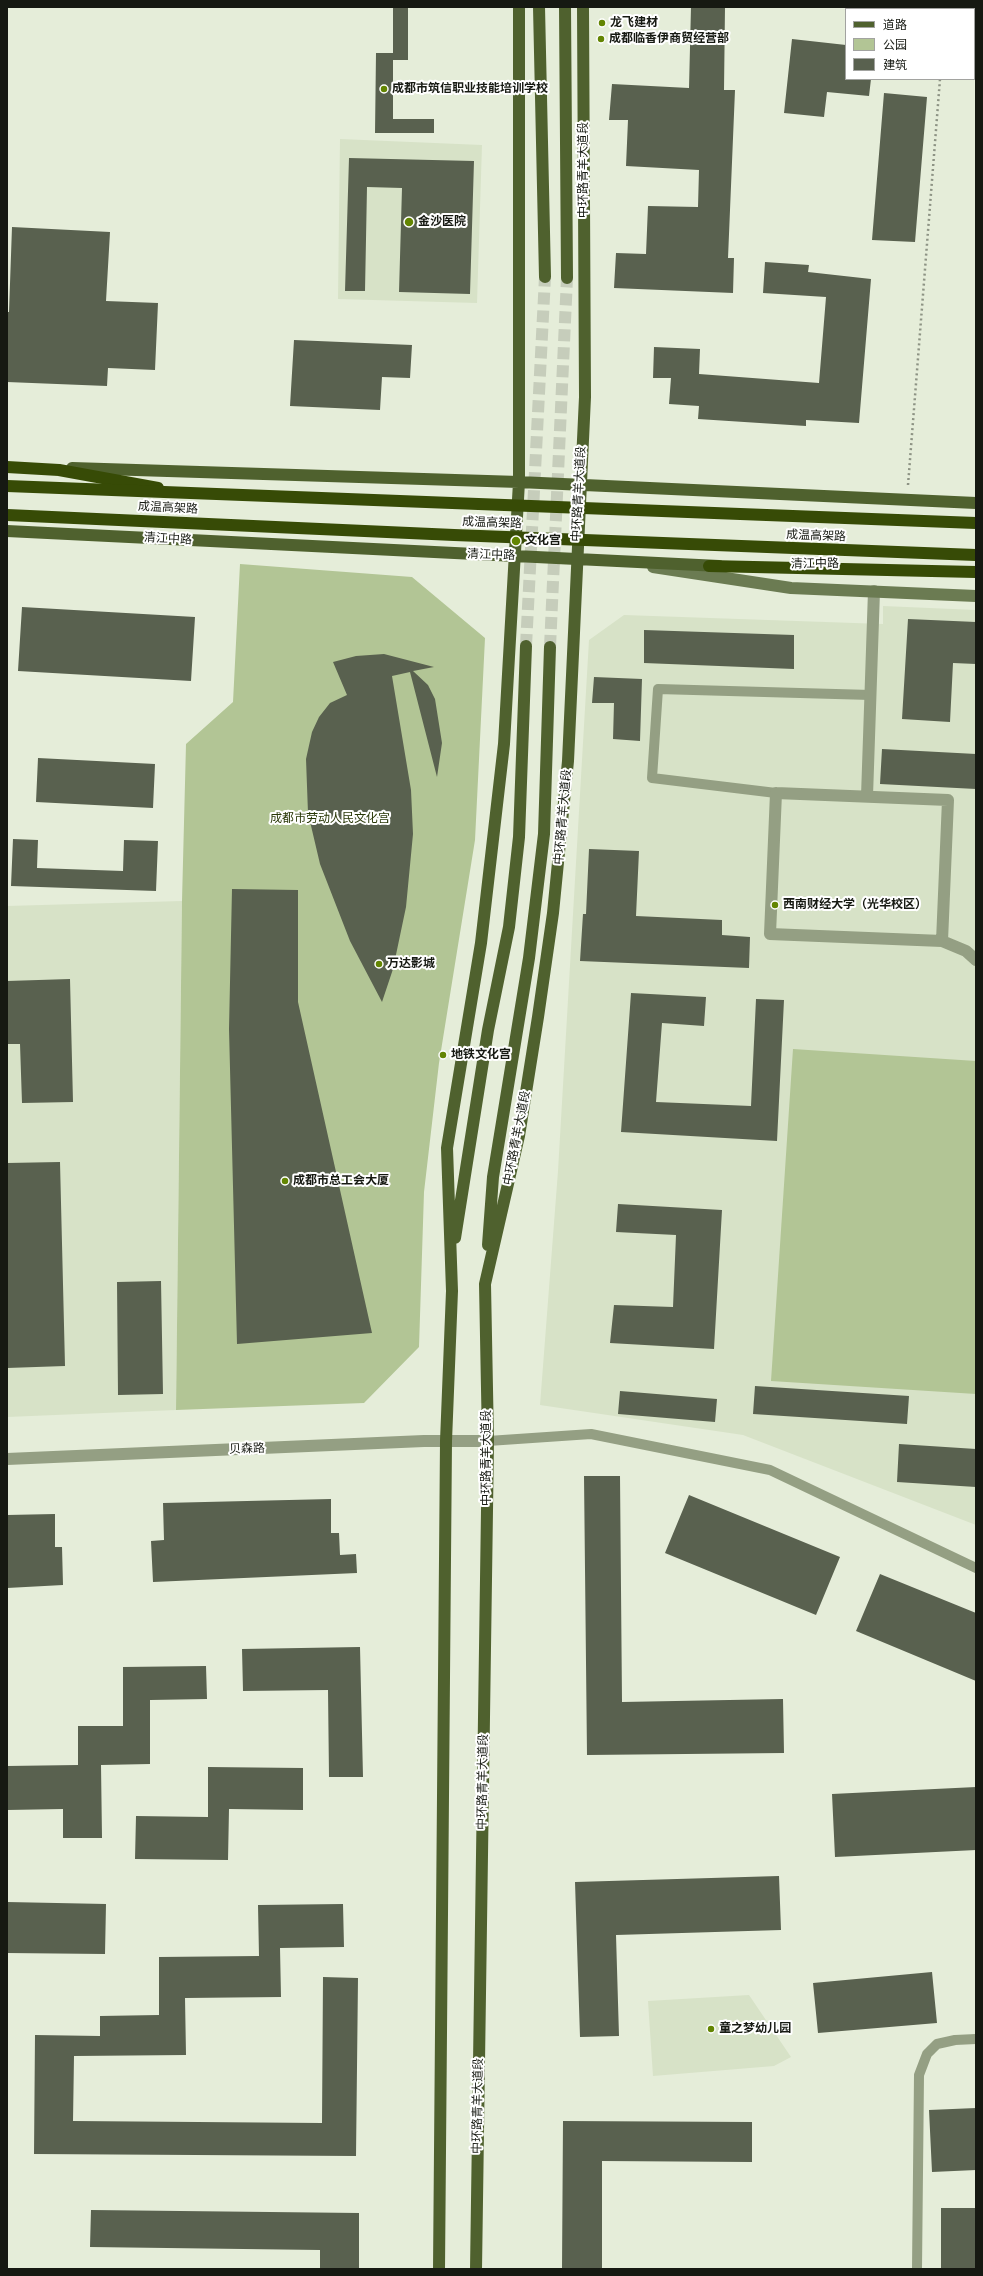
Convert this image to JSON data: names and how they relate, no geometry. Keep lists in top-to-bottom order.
{
  "streets": {
    "highway": ["成温高架路"],
    "main road": ["中环路青羊大道段", "清江中路"],
    "street": ["贝森路"]
  },
  "crossings": [
    ["中环路青羊大道段", "清江中路"],
    ["中环路青羊大道段", "贝森路"]
  ],
  "parks": ["成都市劳动人民文化宫"],
  "places": [
    "龙飞建材",
    "成都临香伊商贸经营部",
    "成都市筑信职业技能培训学校",
    "金沙医院",
    "文化宫",
    "西南财经大学（光华校区）",
    "万达影城",
    "地铁文化宫",
    "成都市总工会大厦",
    "童之梦幼儿园"
  ],
  "legend": ["道路", "公园", "建筑"]
}
